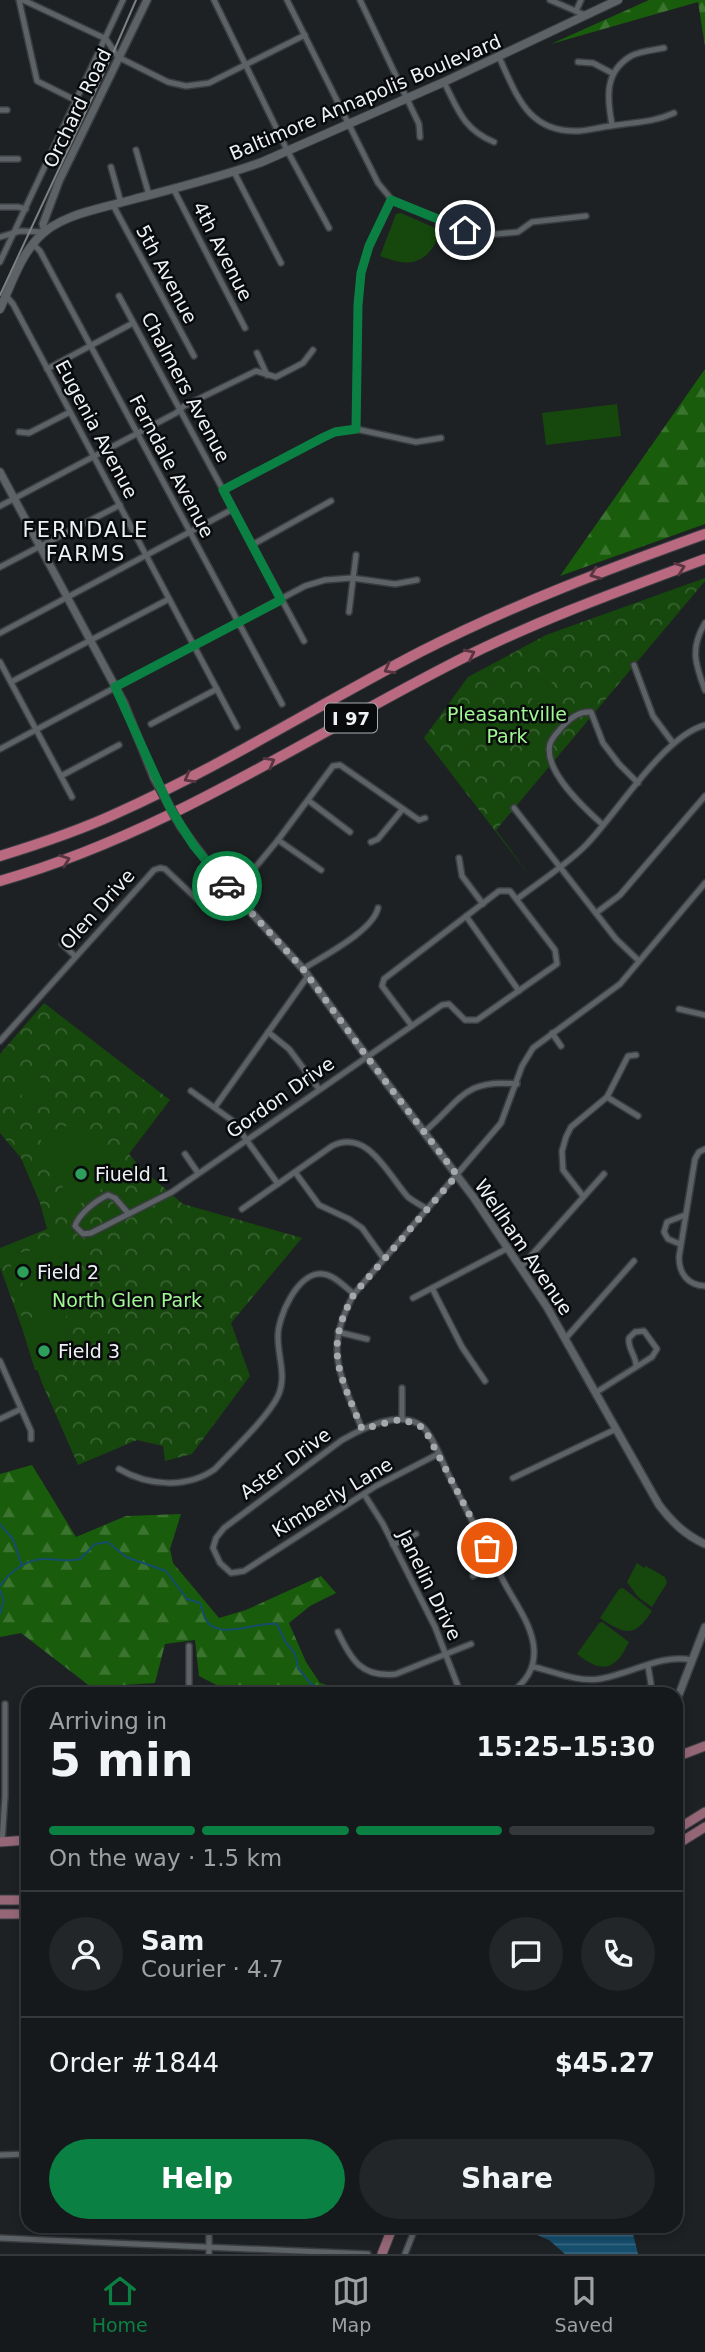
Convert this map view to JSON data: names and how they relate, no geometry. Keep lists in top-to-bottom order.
{
  "streets": {
    "highway": ["I 97"],
    "main road": ["Baltimore Annapolis Boulevard"],
    "street": [
      "Orchard Road",
      "4th Avenue",
      "5th Avenue",
      "Chalmers Avenue",
      "Eugenia Avenue",
      "Ferndale Avenue",
      "Olen Drive",
      "Gordon Drive",
      "Wellham Avenue",
      "Aster Drive",
      "Kimberly Lane",
      "Janelin Drive"
    ]
  },
  "crossings": [
    ["Baltimore Annapolis Boulevard", "Orchard Road"],
    ["Baltimore Annapolis Boulevard", "4th Avenue"],
    ["Baltimore Annapolis Boulevard", "5th Avenue"],
    ["Baltimore Annapolis Boulevard", "Eugenia Avenue"],
    ["Baltimore Annapolis Boulevard", "Ferndale Avenue"],
    ["Olen Drive", "Wellham Avenue"],
    ["Gordon Drive", "Wellham Avenue"],
    ["Aster Drive", "Kimberly Lane"],
    ["Kimberly Lane", "Janelin Drive"]
  ],
  "districts": ["FERNDALE FARMS"],
  "parks": ["Pleasantville Park", "North Glen Park"],
  "places": ["Fiueld 1", "Field 2", "Field 3"],
  "page": {
    "heading": ["5 min", "Arriving in", "15:25–15:30"],
    "panel": [
      "Sam",
      "Courier · 4.7",
      "Order #1844",
      "$45.27"
    ],
    "bar": "On the way · 1.5 km",
    "buttons": ["Help", "Share"],
    "tabs": ["Home", "Map", "Saved"]
  }
}
